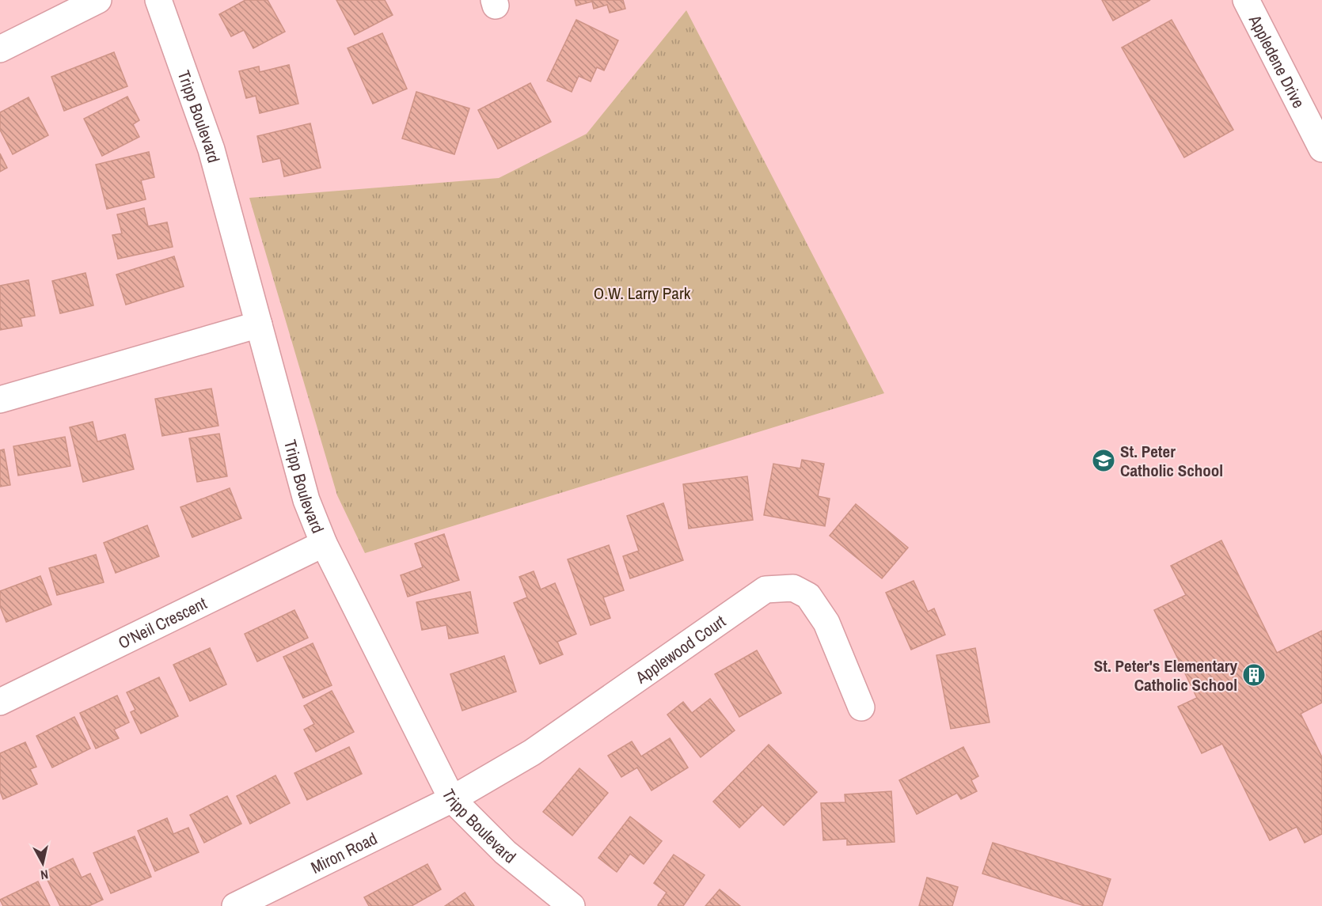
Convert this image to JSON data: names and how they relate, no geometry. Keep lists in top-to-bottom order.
{
  "streets": {
    "street": [
      "Appledene Drive",
      "Tripp Boulevard",
      "O'Neil Crescent",
      "Applewood Court",
      "Miron Road"
    ]
  },
  "crossings": [
    ["Tripp Boulevard", "O'Neil Crescent"],
    ["Tripp Boulevard", "Applewood Court"],
    ["Tripp Boulevard", "Miron Road"],
    ["Applewood Court", "Miron Road"]
  ],
  "parks": ["O.W. Larry Park"],
  "places": {
    "school or university": ["St. Peter Catholic School"],
    "building": ["St. Peter's Elementary Catholic School"]
  },
  "north": "bottom"
}
